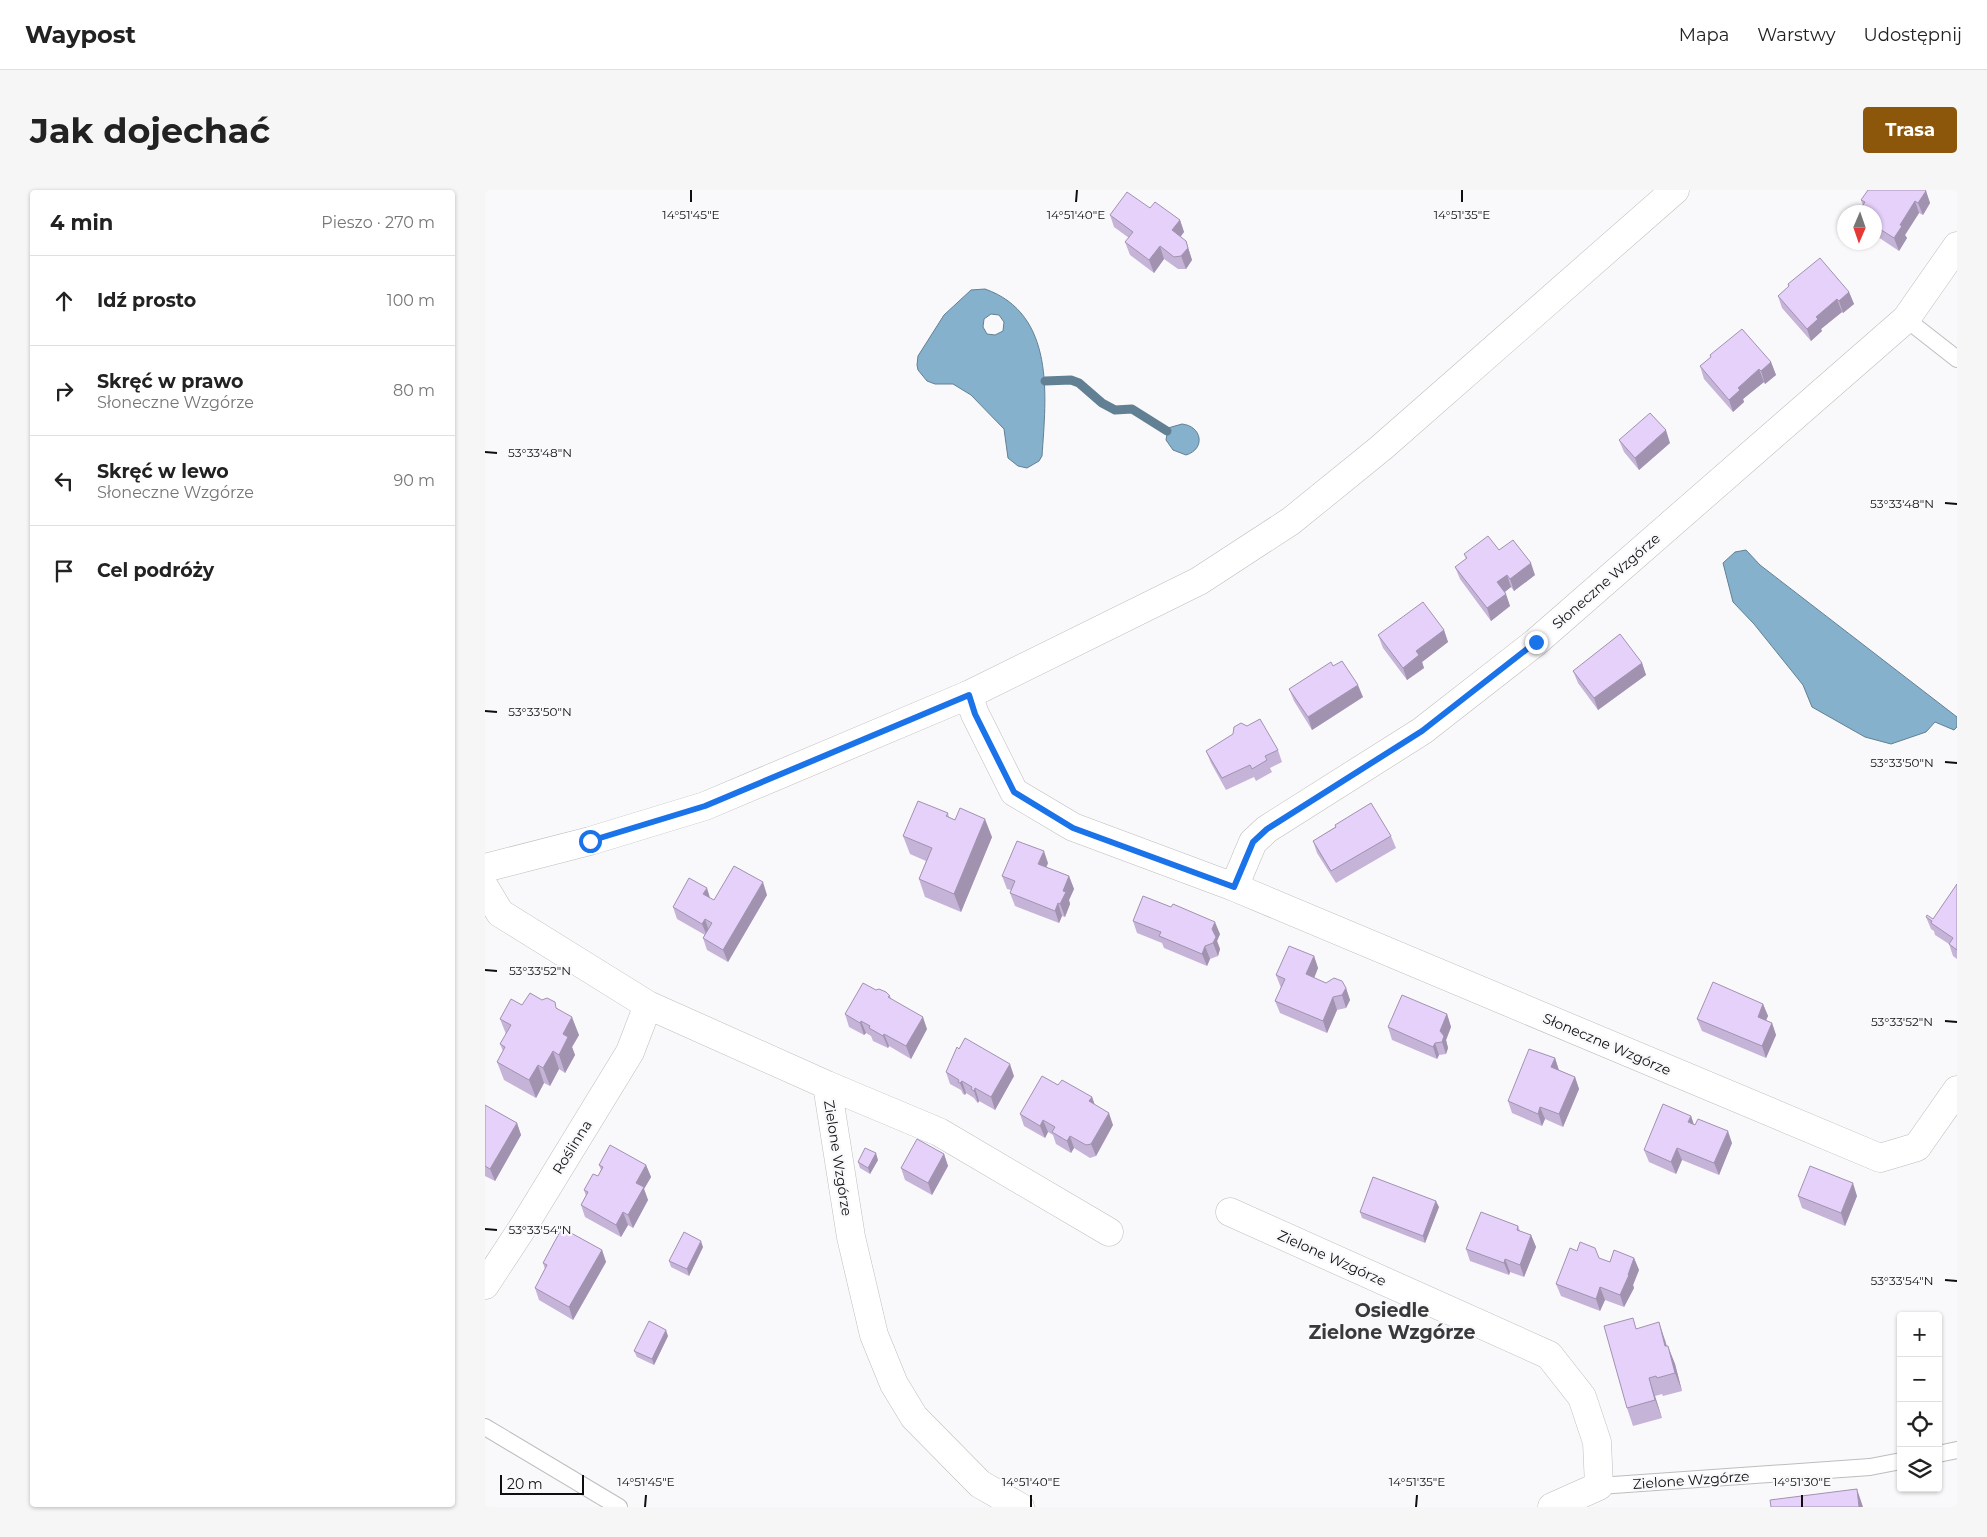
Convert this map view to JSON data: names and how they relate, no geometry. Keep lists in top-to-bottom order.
{
  "streets": {
    "street": ["Słoneczne Wzgórze", "Roślinna", "Zielone Wzgórze"]
  },
  "crossings": [
    ["Roślinna", "Zielone Wzgórze"]
  ],
  "districts": ["Osiedle Zielone Wzgórze"],
  "scale_bar": "20 m",
  "north": "bottom",
  "page": {
    "header": "Waypost",
    "nav": ["Mapa", "Warstwy", "Udostępnij"],
    "buttons": "Trasa",
    "title": "Jak dojechać",
    "heading": ["4 min", "Pieszo · 270 m"],
    "list": [
      ["Idź prosto", "100 m"],
      ["Skręć w prawo", "Słoneczne Wzgórze", "80 m"],
      ["Skręć w lewo", "Słoneczne Wzgórze", "90 m"],
      "Cel podróży"
    ],
    "map_buttons": ["+", "−"],
    "scale": "20 m"
  },
  "coordinates": [
    "14°51'45\"E",
    "14°51'40\"E",
    "14°51'35\"E",
    "53°33'48\"N",
    "53°33'50\"N",
    "53°33'52\"N",
    "53°33'54\"N",
    "14°51'30\"E"
  ]
}
